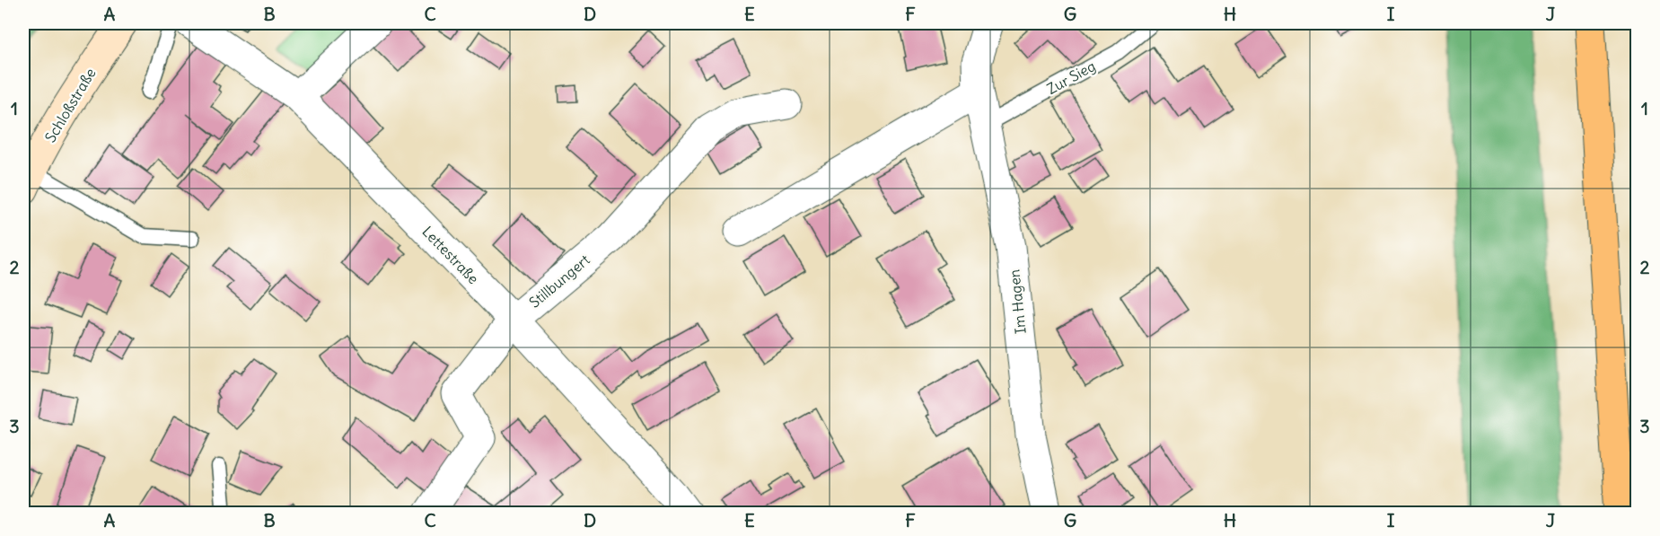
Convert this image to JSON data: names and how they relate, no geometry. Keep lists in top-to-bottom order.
{
  "streets": {
    "main road": ["Schloßstraße"],
    "street": ["Lettestraße", "Stillbungert", "Im Hagen"],
    "lane": ["Zur Sieg"]
  },
  "crossings": [
    ["Zur Sieg", "Im Hagen"],
    ["Lettestraße", "Stillbungert"]
  ],
  "grid": {
    "columns": [
      "A",
      "B",
      "C",
      "D",
      "E",
      "F",
      "G",
      "H",
      "I",
      "J"
    ],
    "rows": ["1", "2", "3"]
  }
}
